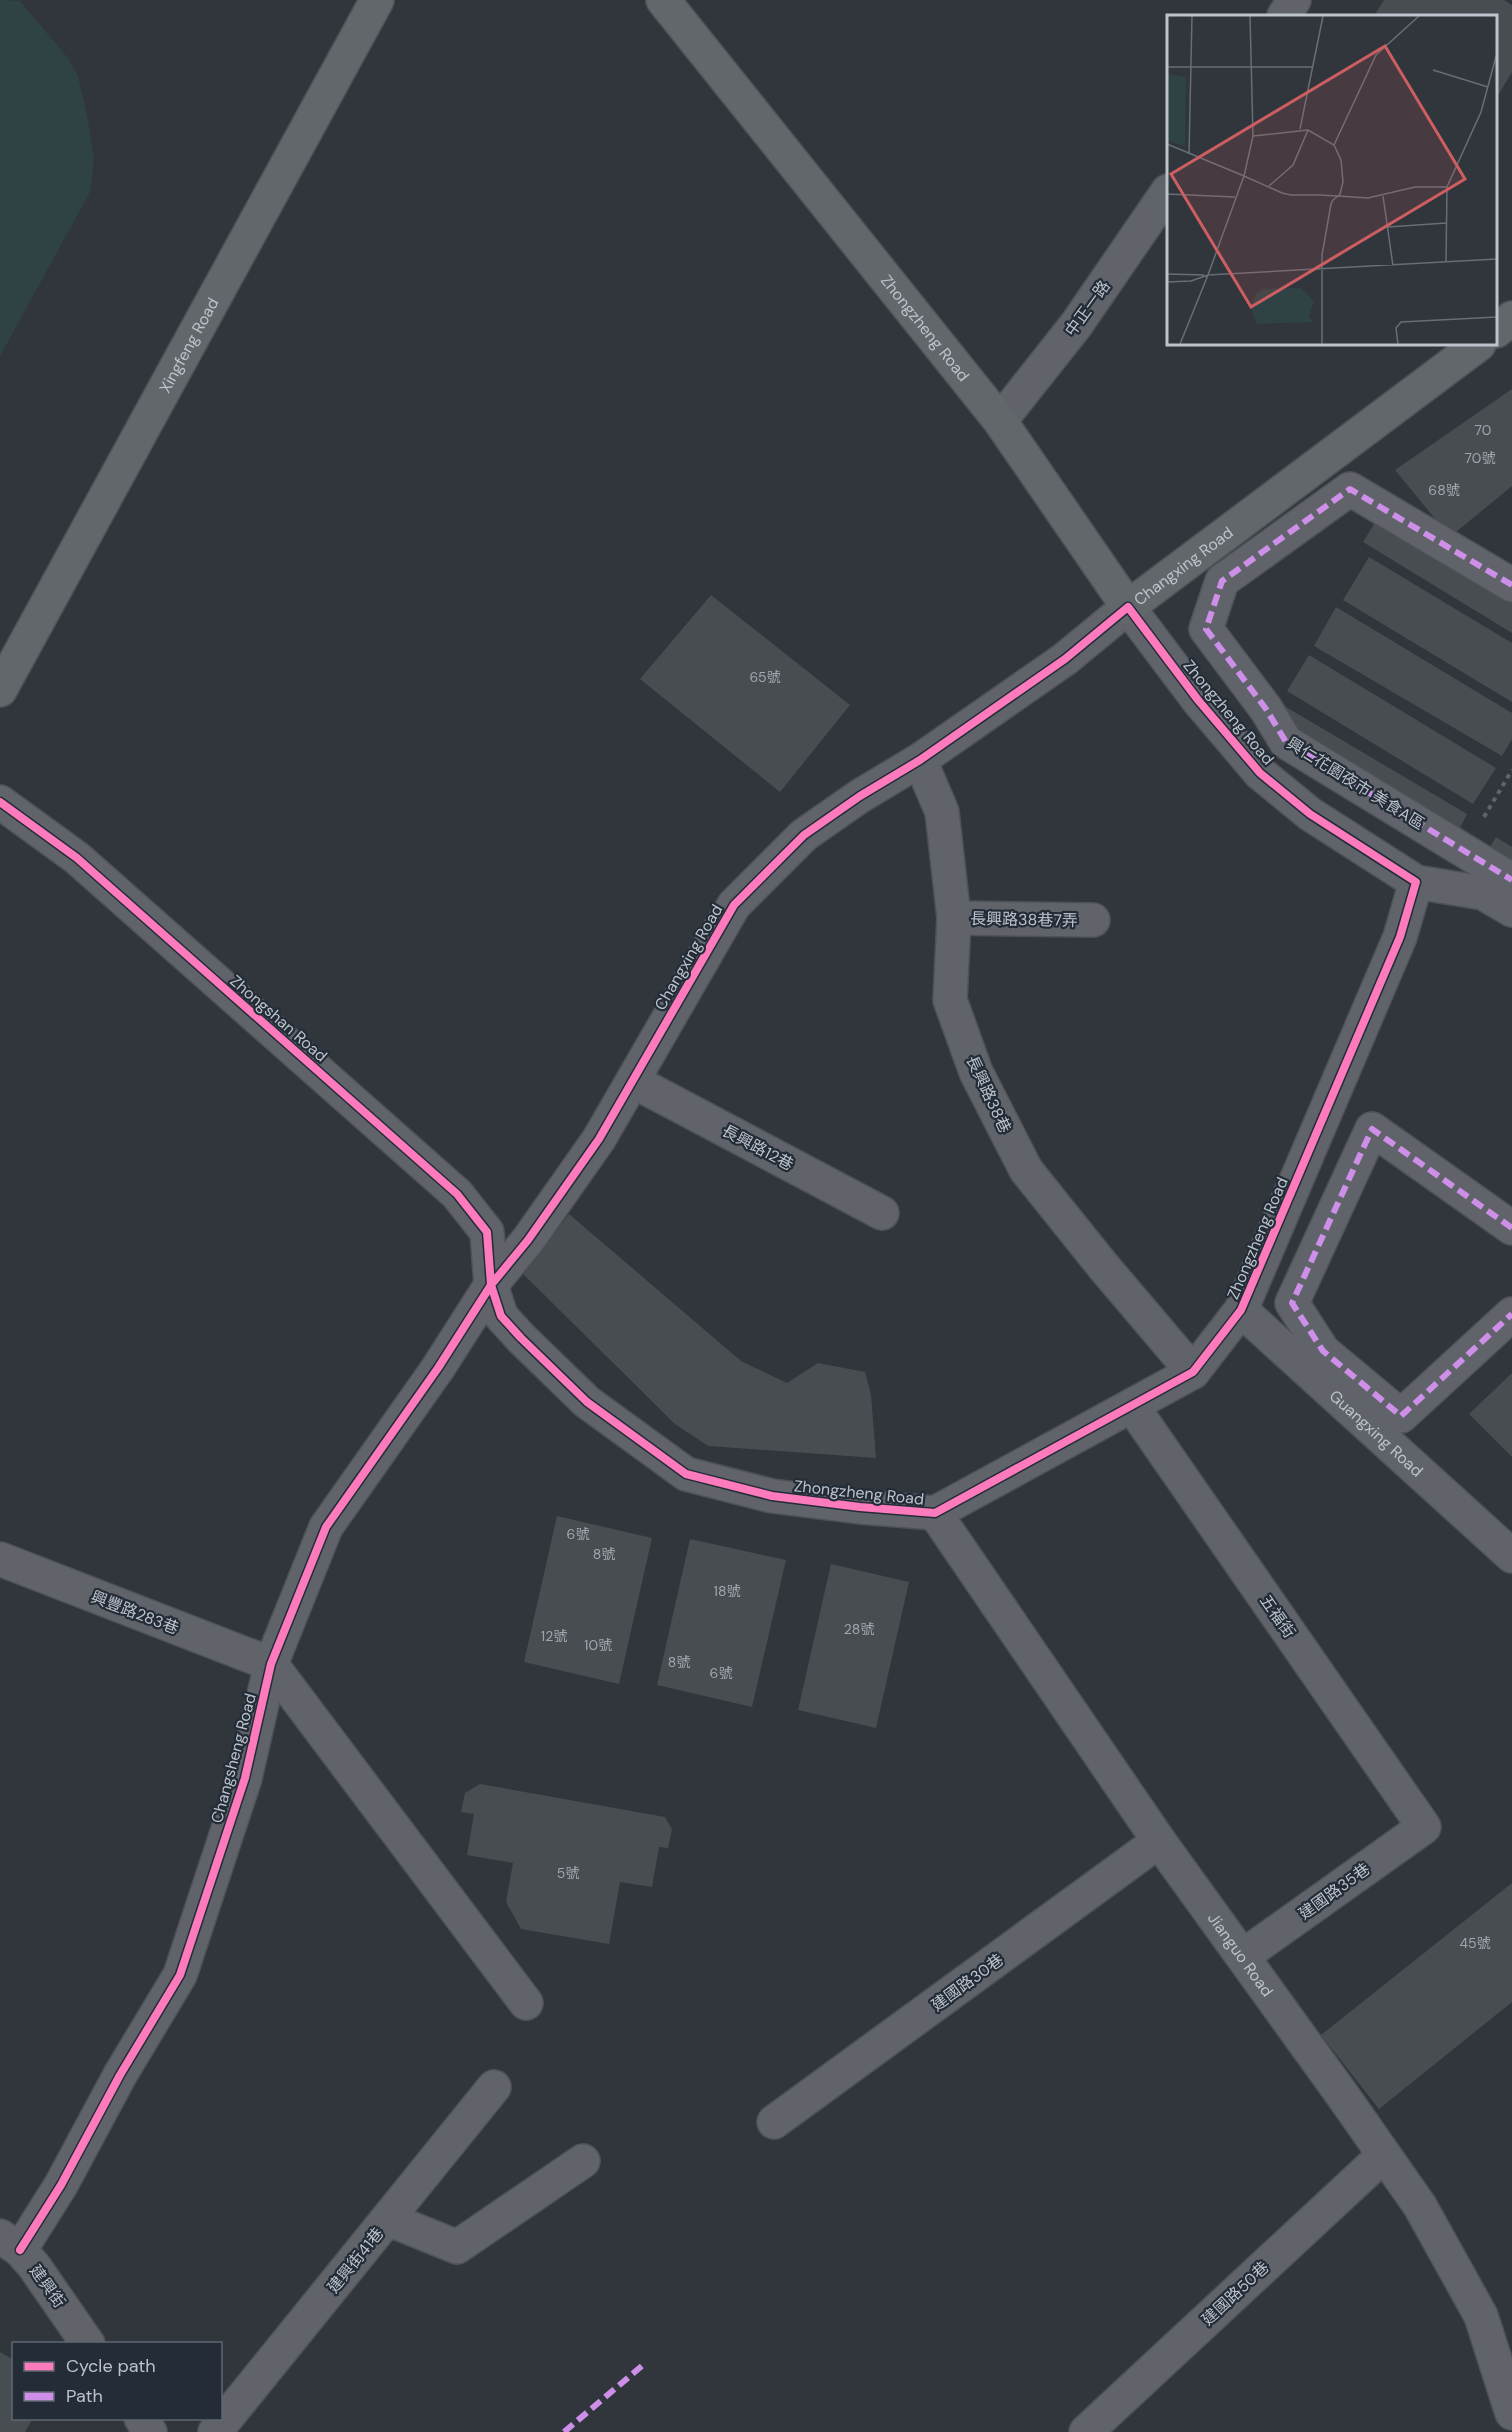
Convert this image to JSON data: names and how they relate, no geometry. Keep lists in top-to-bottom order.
{
  "streets": {
    "main road": ["Zhongzheng Road", "Xingfeng Road", "Changxing Road"],
    "street": [
      "中正一路",
      "興仁花園夜市 美食A區",
      "長興路38巷7弄",
      "Zhongshan Road",
      "長興路38巷",
      "長興路12巷",
      "Guangxing Road",
      "興豐路283巷",
      "五福街",
      "Changsheng Road",
      "建國路35巷",
      "Jianguo Road",
      "建國路30巷",
      "建興街41巷",
      "建興街",
      "建國路50巷"
    ]
  },
  "crossings": [
    ["中正一路", "Zhongzheng Road"],
    ["Zhongzheng Road", "Changxing Road"],
    ["Zhongzheng Road", "Zhongshan Road"],
    ["Zhongzheng Road", "長興路38巷"],
    ["Zhongzheng Road", "Guangxing Road"],
    ["Zhongzheng Road", "五福街"],
    ["Zhongzheng Road", "Changsheng Road"],
    ["Zhongzheng Road", "Jianguo Road"],
    ["Changxing Road", "Zhongshan Road"],
    ["Changxing Road", "長興路38巷"],
    ["Changxing Road", "長興路12巷"],
    ["Changxing Road", "Changsheng Road"],
    ["長興路38巷7弄", "長興路38巷"],
    ["Zhongshan Road", "Changsheng Road"],
    ["興豐路283巷", "Changsheng Road"],
    ["五福街", "建國路35巷"],
    ["Changsheng Road", "建興街"],
    ["建國路35巷", "Jianguo Road"],
    ["Jianguo Road", "建國路30巷"],
    ["Jianguo Road", "建國路50巷"]
  ],
  "house_numbers": [
    "70",
    "70號",
    "68號",
    "65號",
    "6號",
    "8號",
    "18號",
    "28號",
    "12號",
    "10號",
    "8號",
    "6號",
    "5號",
    "45號"
  ],
  "legend": ["Cycle path", "Path"]
}
